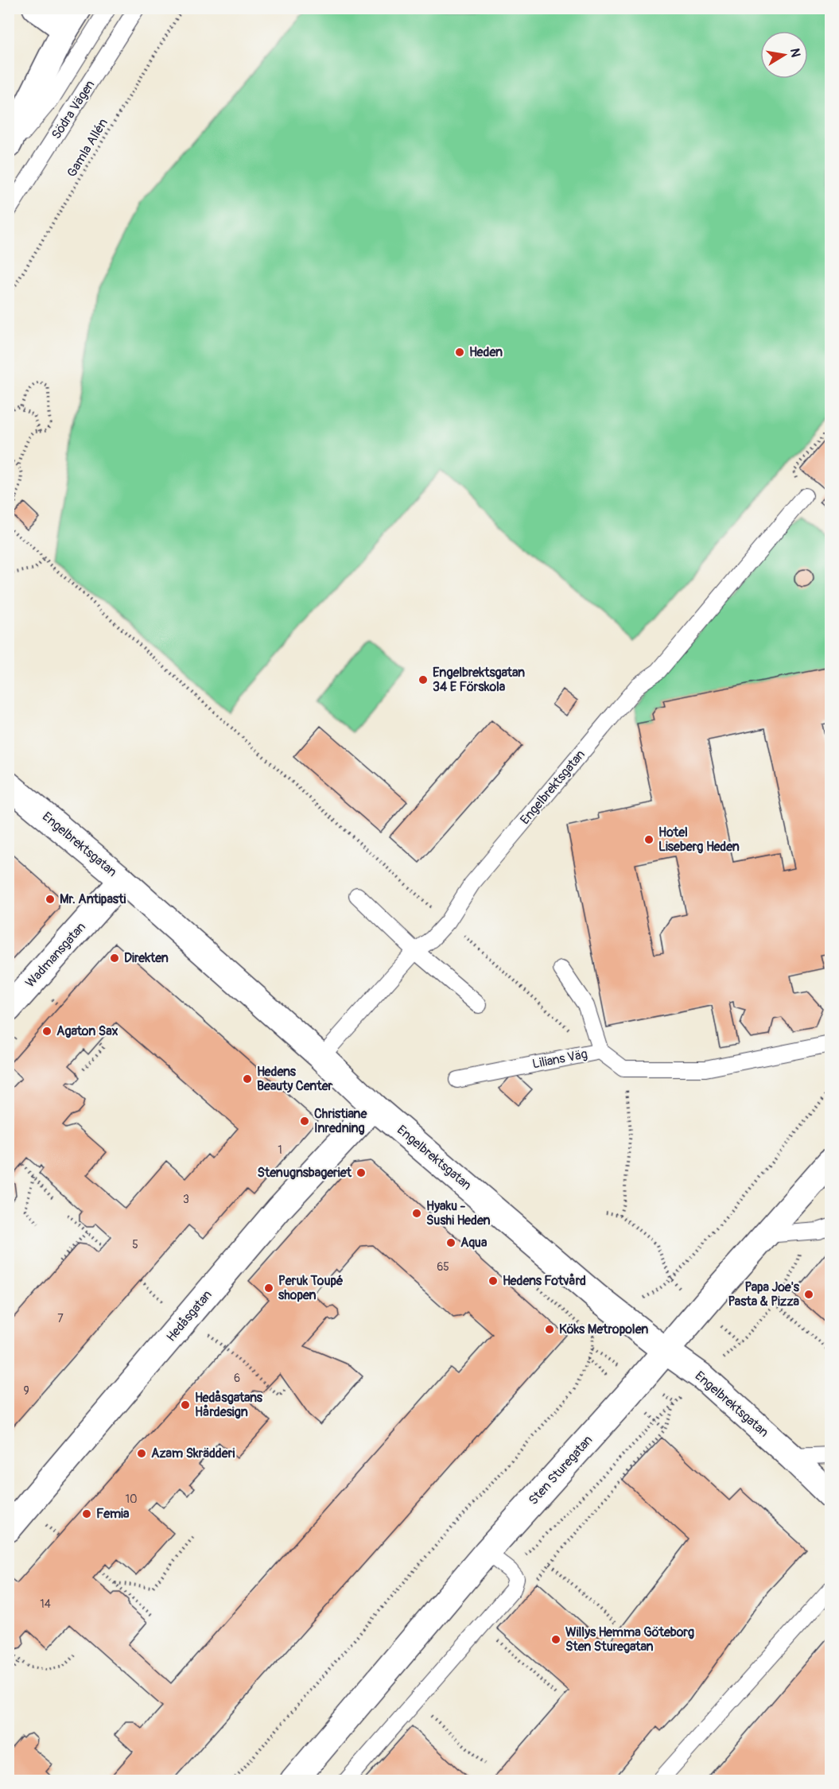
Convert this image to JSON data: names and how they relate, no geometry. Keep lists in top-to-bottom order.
{
  "streets": {
    "street": [
      "Engelbrektsgatan",
      "Wadmansgatan",
      "Hedåsgatan",
      "Sten Sturegatan"
    ],
    "lane": ["Södra Vägen", "Lilians Väg"],
    "path": ["Gamla Allén"]
  },
  "crossings": [
    ["Engelbrektsgatan", "Wadmansgatan"],
    ["Engelbrektsgatan", "Hedåsgatan"],
    ["Engelbrektsgatan", "Sten Sturegatan"]
  ],
  "places": [
    "Heden",
    "Engelbrektsgatan 34 E Förskola",
    "Hotel Liseberg Heden",
    "Mr. Antipasti",
    "Direkten",
    "Agaton Sax",
    "Hedens Beauty Center",
    "Christiane Inredning",
    "Stenugnsbageriet",
    "Hyaku - Sushi Heden",
    "Aqua",
    "Hedens Fotvård",
    "Peruk Toupé shopen",
    "Papa Joe's Pasta & Pizza",
    "Köks Metropolen",
    "Hedåsgatans Hårdesign",
    "Azam Skrädderi",
    "Femia",
    "Willys Hemma Göteborg Sten Sturegatan"
  ],
  "house_numbers": [
    "1",
    "3",
    "5",
    "65",
    "7",
    "6",
    "9",
    "10",
    "14"
  ],
  "north": "right"
}
